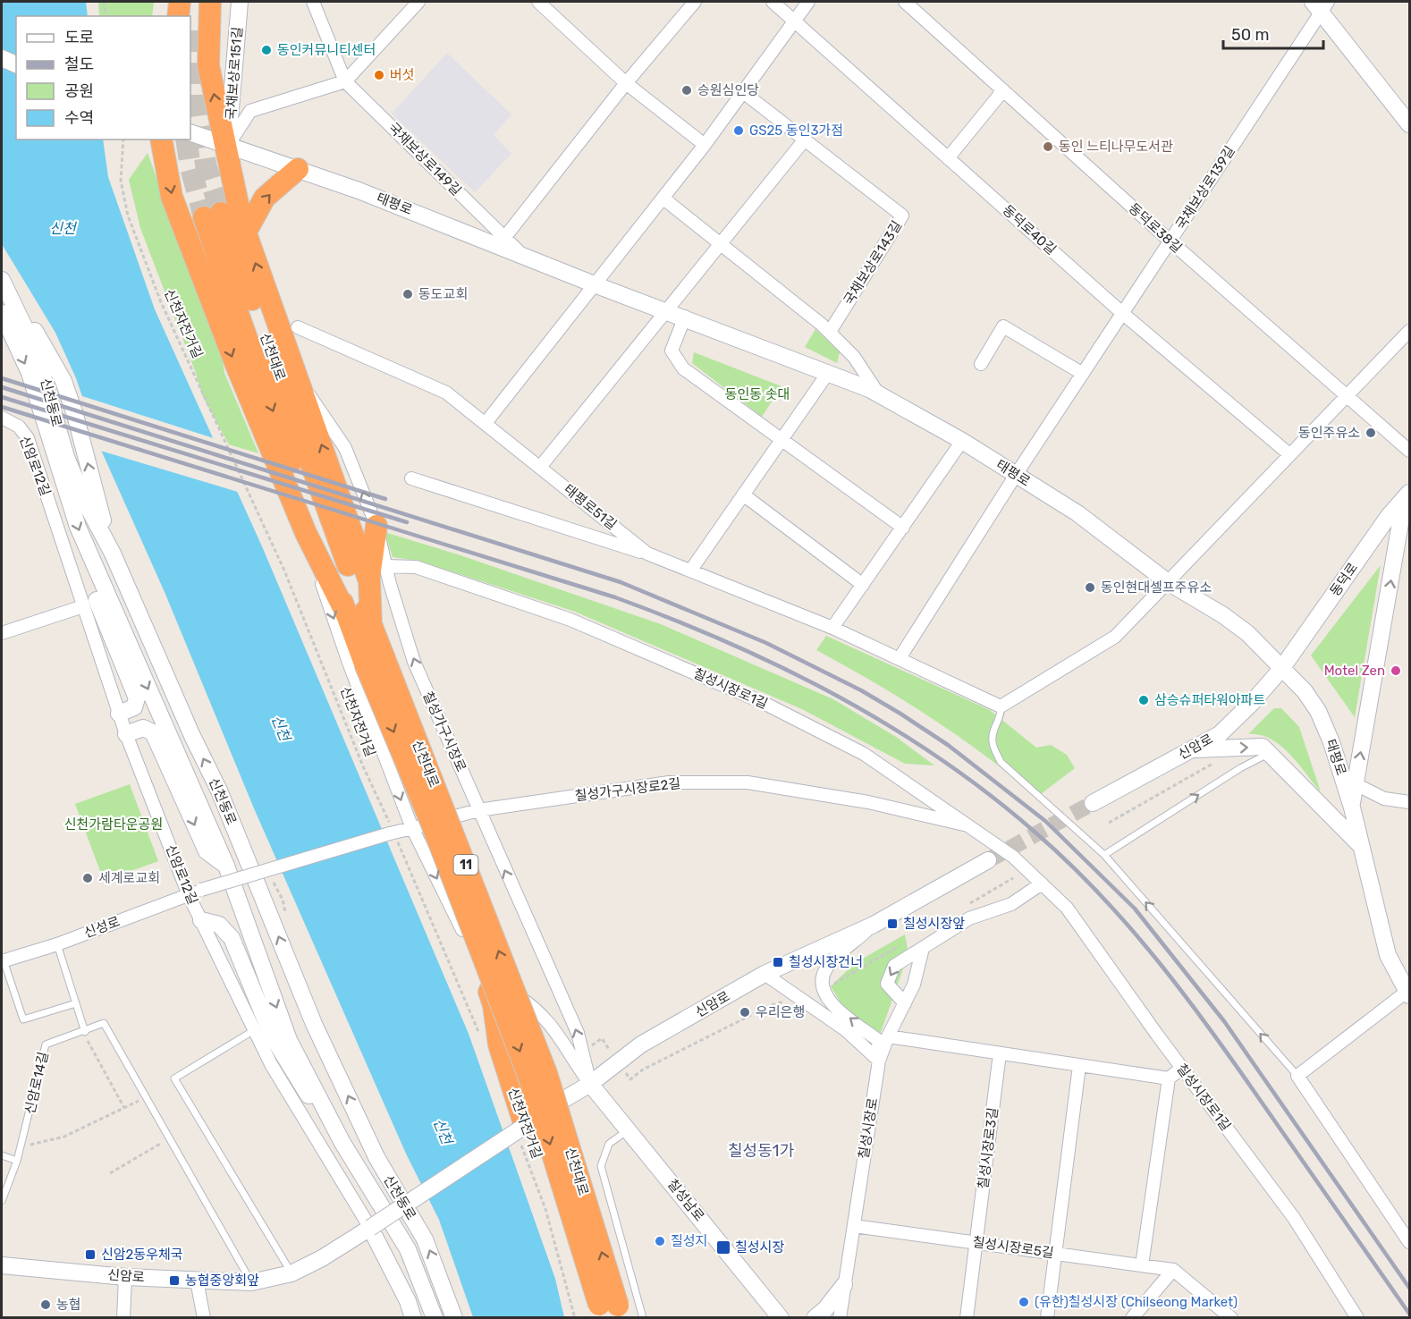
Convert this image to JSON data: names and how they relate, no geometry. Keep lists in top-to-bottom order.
{
  "streets": {
    "highway": ["신천대로", "11"],
    "main road": [
      "국채보상로151길",
      "태평로",
      "신천동로",
      "동덕로",
      "신암로",
      "칠성남로"
    ],
    "street": [
      "국채보상로149길",
      "국채보상로139길",
      "동덕로38길",
      "동덕로40길",
      "국채보상로143길",
      "신암로12길",
      "태평로51길",
      "칠성시장로1길",
      "칠성가구시장로",
      "칠성가구시장로2길",
      "신성로",
      "칠성시장로",
      "칠성시장로3길",
      "칠성시장로5길"
    ],
    "lane": ["신암로14길"],
    "path": ["신천자전거길"]
  },
  "crossings": [
    ["국채보상로151길", "태평로"],
    ["국채보상로149길", "태평로"],
    ["국채보상로139길", "태평로"],
    ["국채보상로139길", "동덕로38길"],
    ["국채보상로139길", "동덕로40길"],
    ["태평로", "동덕로"],
    ["태평로", "신암로"],
    ["신천자전거길", "신암로"],
    ["신천자전거길", "신성로"],
    ["신암로12길", "신암로"],
    ["신암로12길", "신성로"],
    ["동덕로", "신암로"],
    ["칠성시장로1길", "칠성가구시장로"],
    ["칠성시장로1길", "칠성가구시장로2길"],
    ["칠성가구시장로", "신암로"],
    ["칠성가구시장로", "칠성가구시장로2길"],
    ["칠성가구시장로", "칠성남로"],
    ["신암로", "칠성시장로"],
    ["신암로", "칠성남로"],
    ["칠성시장로", "칠성시장로5길"],
    ["칠성시장로3길", "칠성시장로5길"]
  ],
  "districts": ["칠성동1가"],
  "water": ["신천"],
  "parks": ["동인동 솟대", "신천가람타운공원"],
  "places": {
    "other": [
      "동인커뮤니티센터",
      "버섯",
      "승원심인당",
      "GS25 동인3가점",
      "동인 느티나무도서관",
      "동도교회",
      "동인주유소",
      "동인현대셀프주유소",
      "Motel Zen",
      "삼승슈퍼타워아파트",
      "세계로교회",
      "우리은행",
      "질성지",
      "(유한)칠성시장 (Chilseong Market)",
      "농협"
    ],
    "transit": [
      "칠성시장앞",
      "칠성시장건너",
      "칠성시장",
      "신암2동우체국",
      "농협중앙회앞"
    ]
  },
  "legend": [
    "도로",
    "철도",
    "공원",
    "수역"
  ],
  "scale_bar": "50 m"
}
